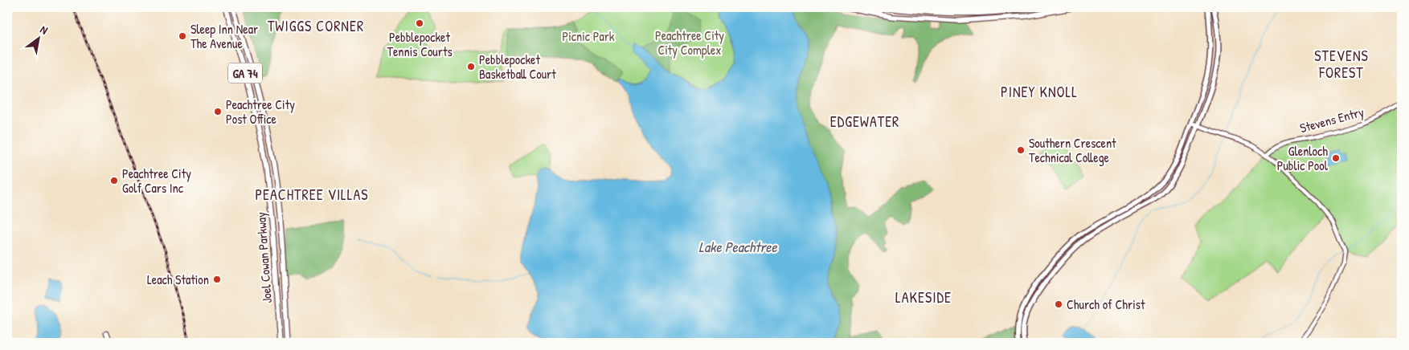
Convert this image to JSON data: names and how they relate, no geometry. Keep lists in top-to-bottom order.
{
  "streets": {
    "main road": ["GA 74", "Joel Cowan Parkway"],
    "street": ["Stevens Entry"]
  },
  "districts": [
    "TWIGGS CORNER",
    "STEVENS FOREST",
    "PINEY KNOLL",
    "EDGEWATER",
    "PEACHTREE VILLAS",
    "LAKESIDE"
  ],
  "water": ["Lake Peachtree"],
  "parks": ["Peachtree City City Complex", "Picnic Park"],
  "places": [
    "Pebblepocket Tennis Courts",
    "Sleep Inn Near The Avenue",
    "Pebblepocket Basketball Court",
    "Peachtree City Post Office",
    "Southern Crescent Technical College",
    "Glenloch Public Pool",
    "Peachtree City Golf Cars Inc",
    "Leach Station",
    "Church of Christ"
  ],
  "north": "top right"
}
